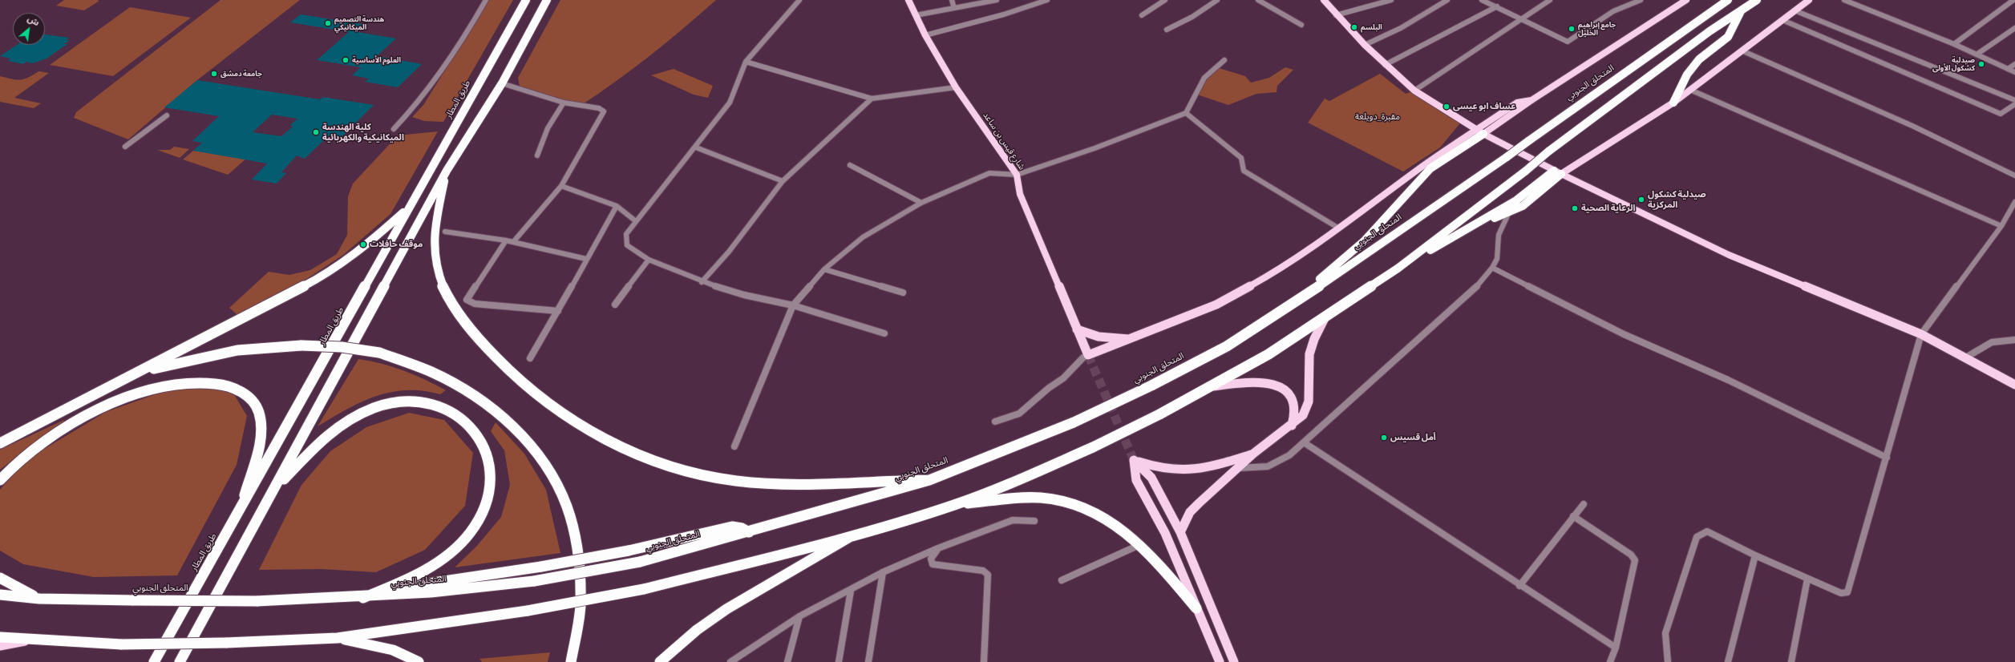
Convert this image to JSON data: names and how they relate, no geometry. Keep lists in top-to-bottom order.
{
  "streets": {
    "highway": ["المتحلق الجنوبي", "طريق المطار"],
    "main road": ["شارع قيس بن ساعد"]
  },
  "parks": ["مقبرة_دويلعة"],
  "places": [
    "هندسة التصميم الميكانيكي",
    "البلسم",
    "جامع إبراهيم الخليل",
    "العلوم الأساسية",
    "صيدلية كشكول الأولى",
    "جامعة دمشق",
    "عساف ابو عيسى",
    "كلية الهندسة الميكانيكية والكهربائية",
    "صيدلية كشكول المركزية",
    "الرعاية الصحية",
    "موقف حافلات",
    "أمل قسيس"
  ],
  "north": "top right"
}
